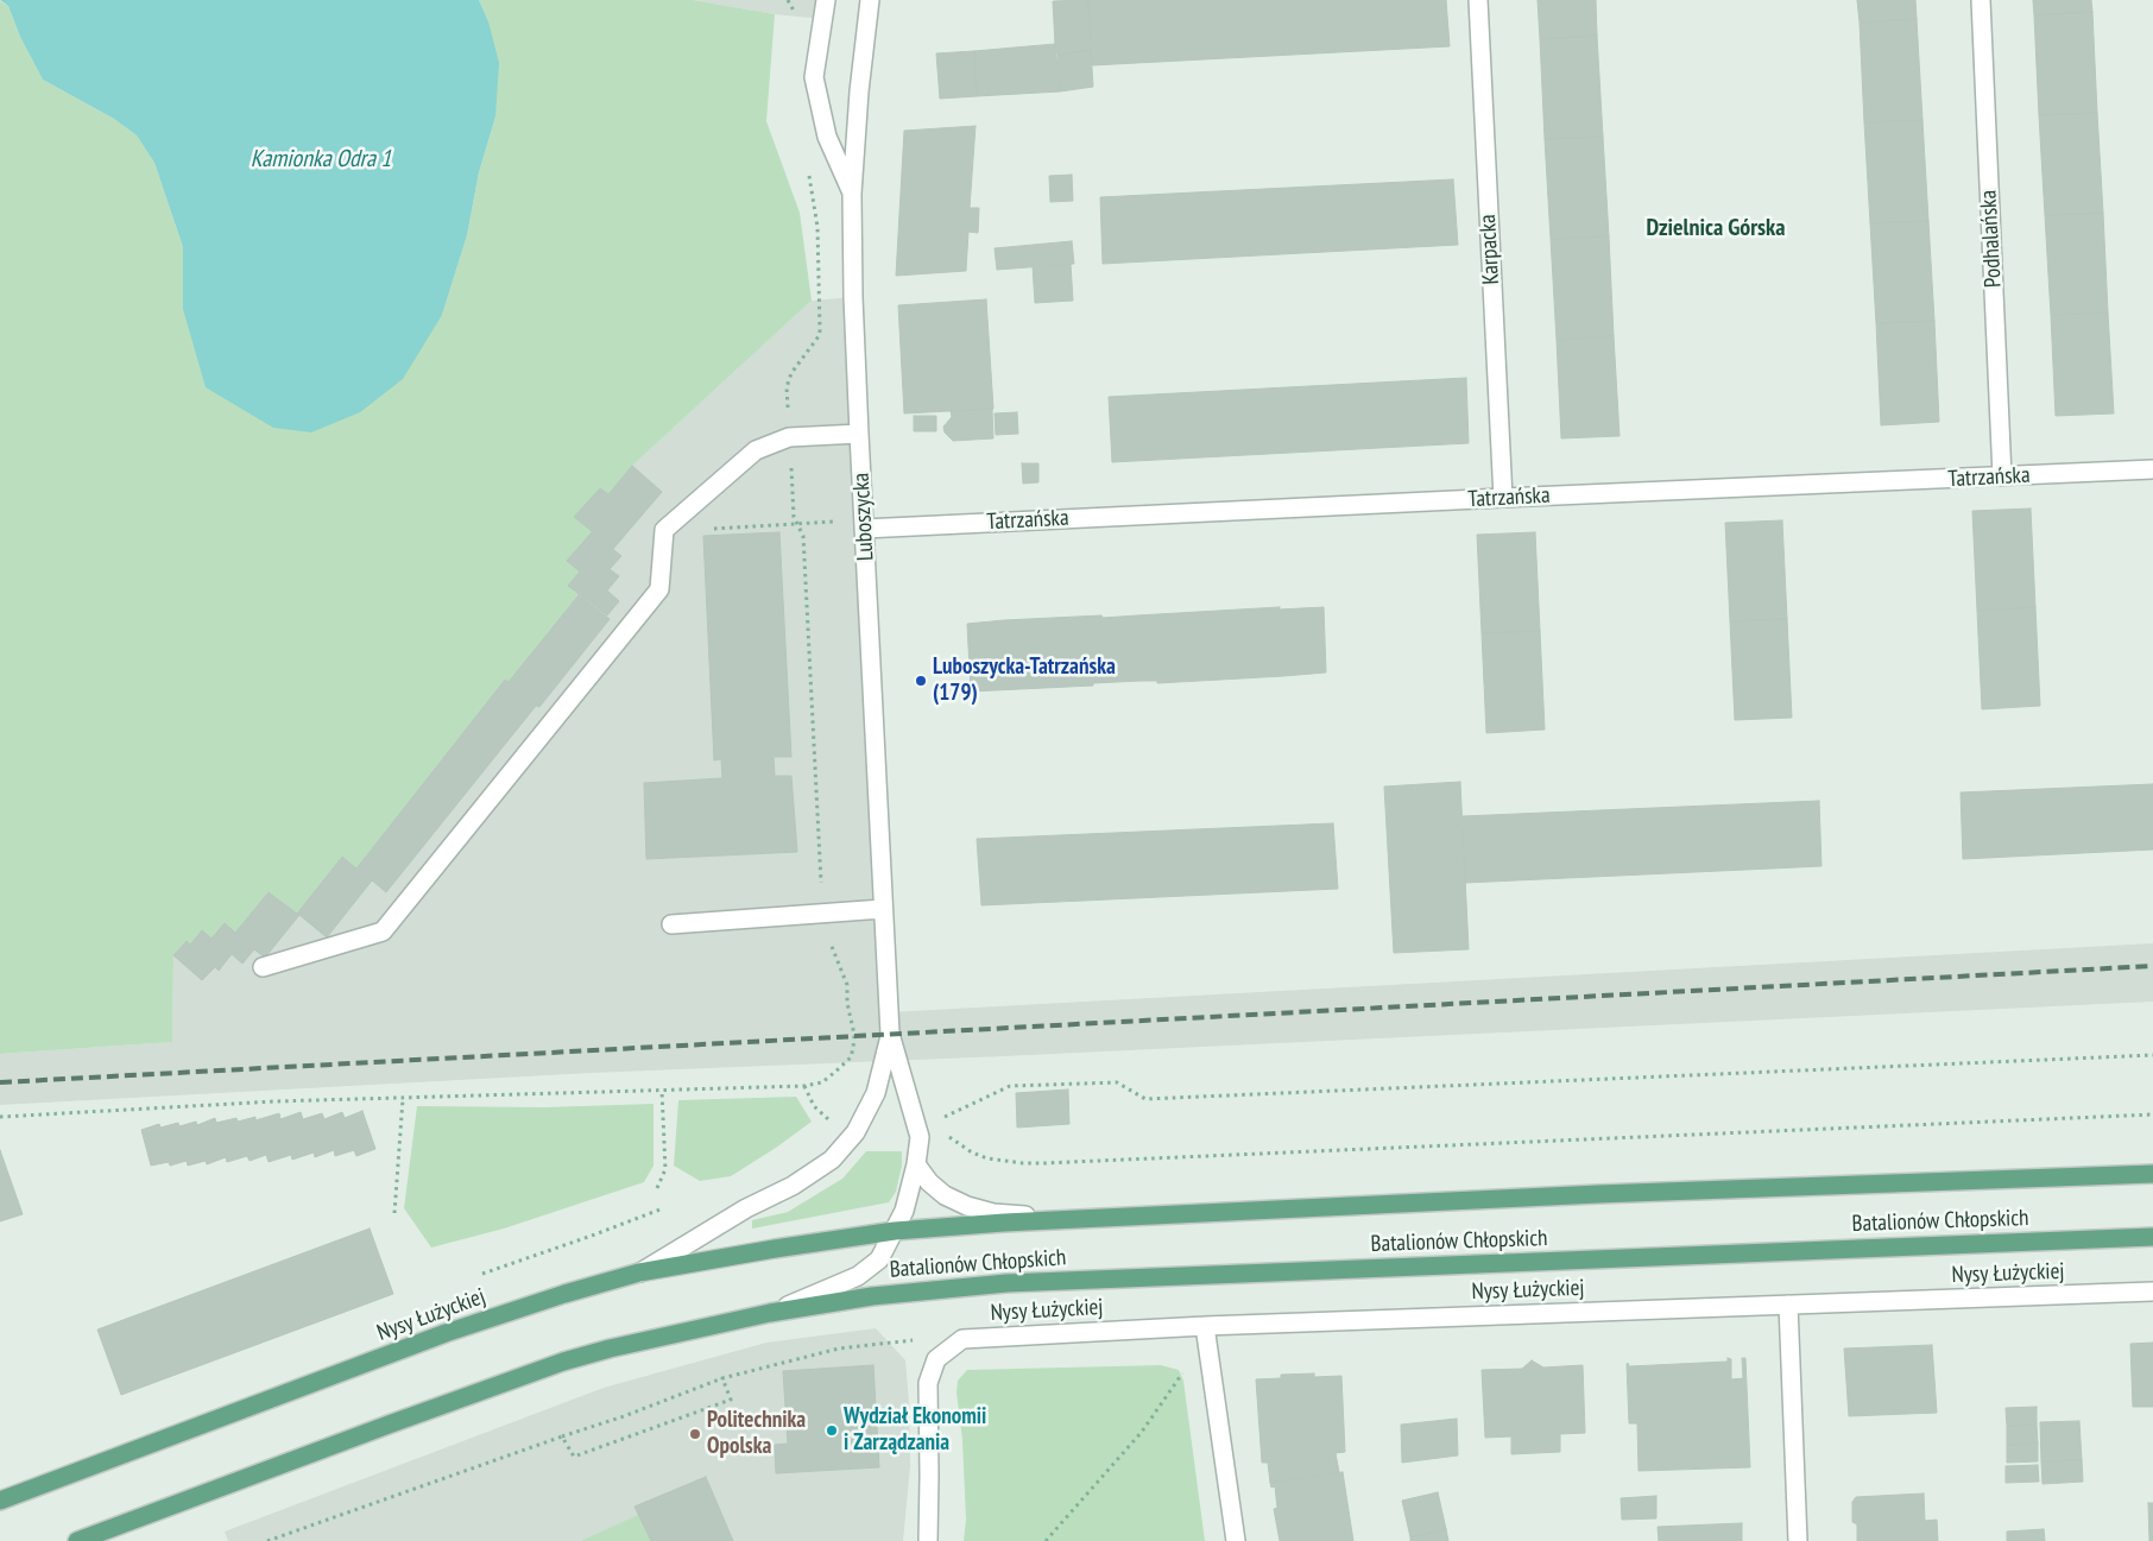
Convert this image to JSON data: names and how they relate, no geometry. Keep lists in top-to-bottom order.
{
  "streets": {
    "main road": ["Batalionów Chłopskich", "Nysy Łużyckiej"],
    "street": [
      "Podhalańska",
      "Karpacka",
      "Tatrzańska",
      "Luboszycka"
    ]
  },
  "crossings": [
    ["Podhalańska", "Tatrzańska"],
    ["Karpacka", "Tatrzańska"],
    ["Tatrzańska", "Luboszycka"],
    ["Batalionów Chłopskich", "Nysy Łużyckiej"]
  ],
  "districts": ["Dzielnica Górska"],
  "water": ["Kamionka Odra 1"],
  "places": ["Luboszycka-Tatrzańska (179)", "Wydział Ekonomii i Zarządzania", "Politechnika Opolska"]
}
